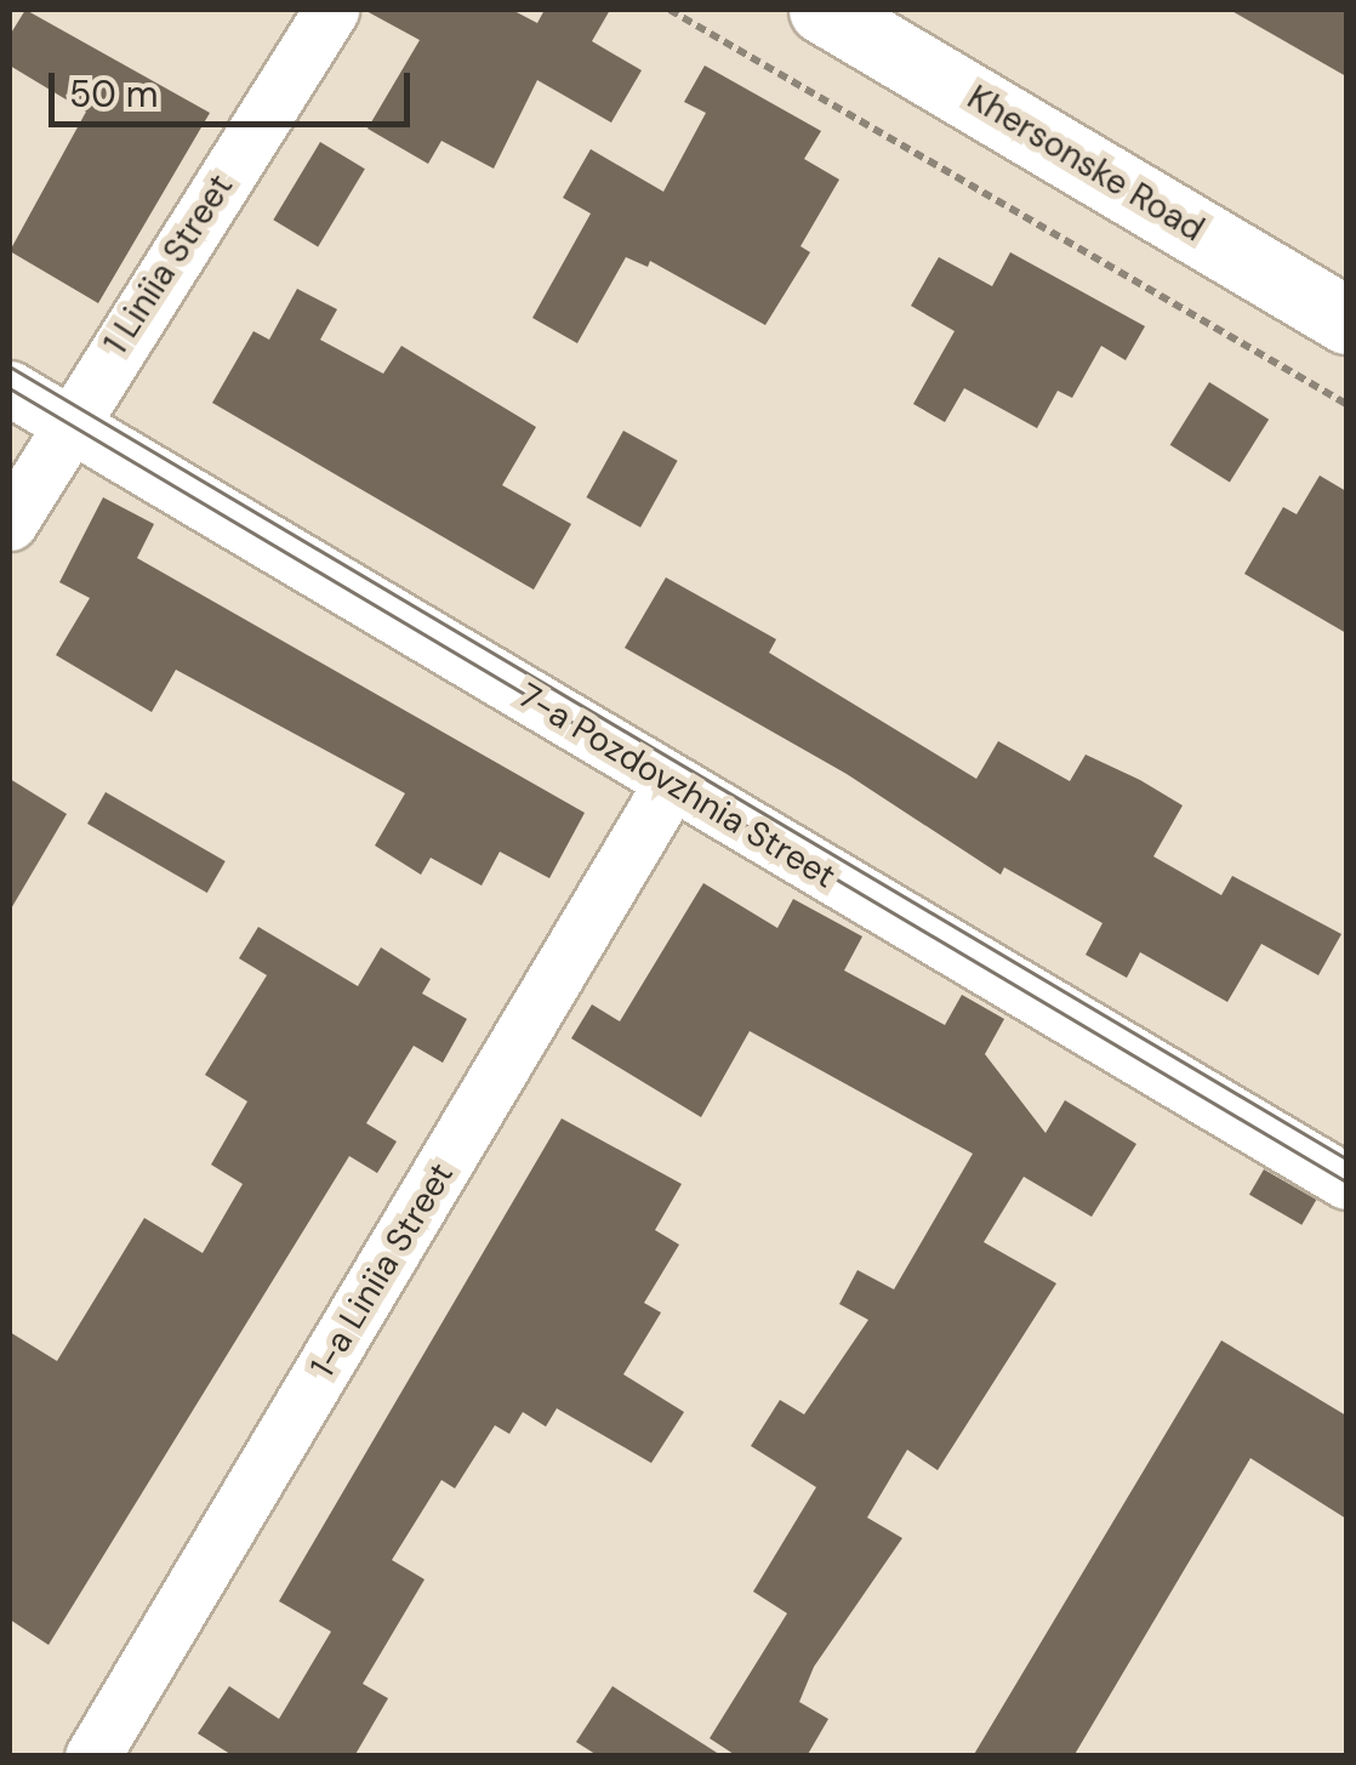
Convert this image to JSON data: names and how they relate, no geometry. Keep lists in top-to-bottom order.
{
  "streets": {
    "main road": ["Khersonske Road"],
    "street": ["1 Liniia Street", "7-a Pozdovzhnia Street", "1-a Liniia Street"]
  },
  "crossings": [
    ["1 Liniia Street", "7-a Pozdovzhnia Street"],
    ["7-a Pozdovzhnia Street", "1-a Liniia Street"]
  ],
  "scale_bar": "50 m"
}
